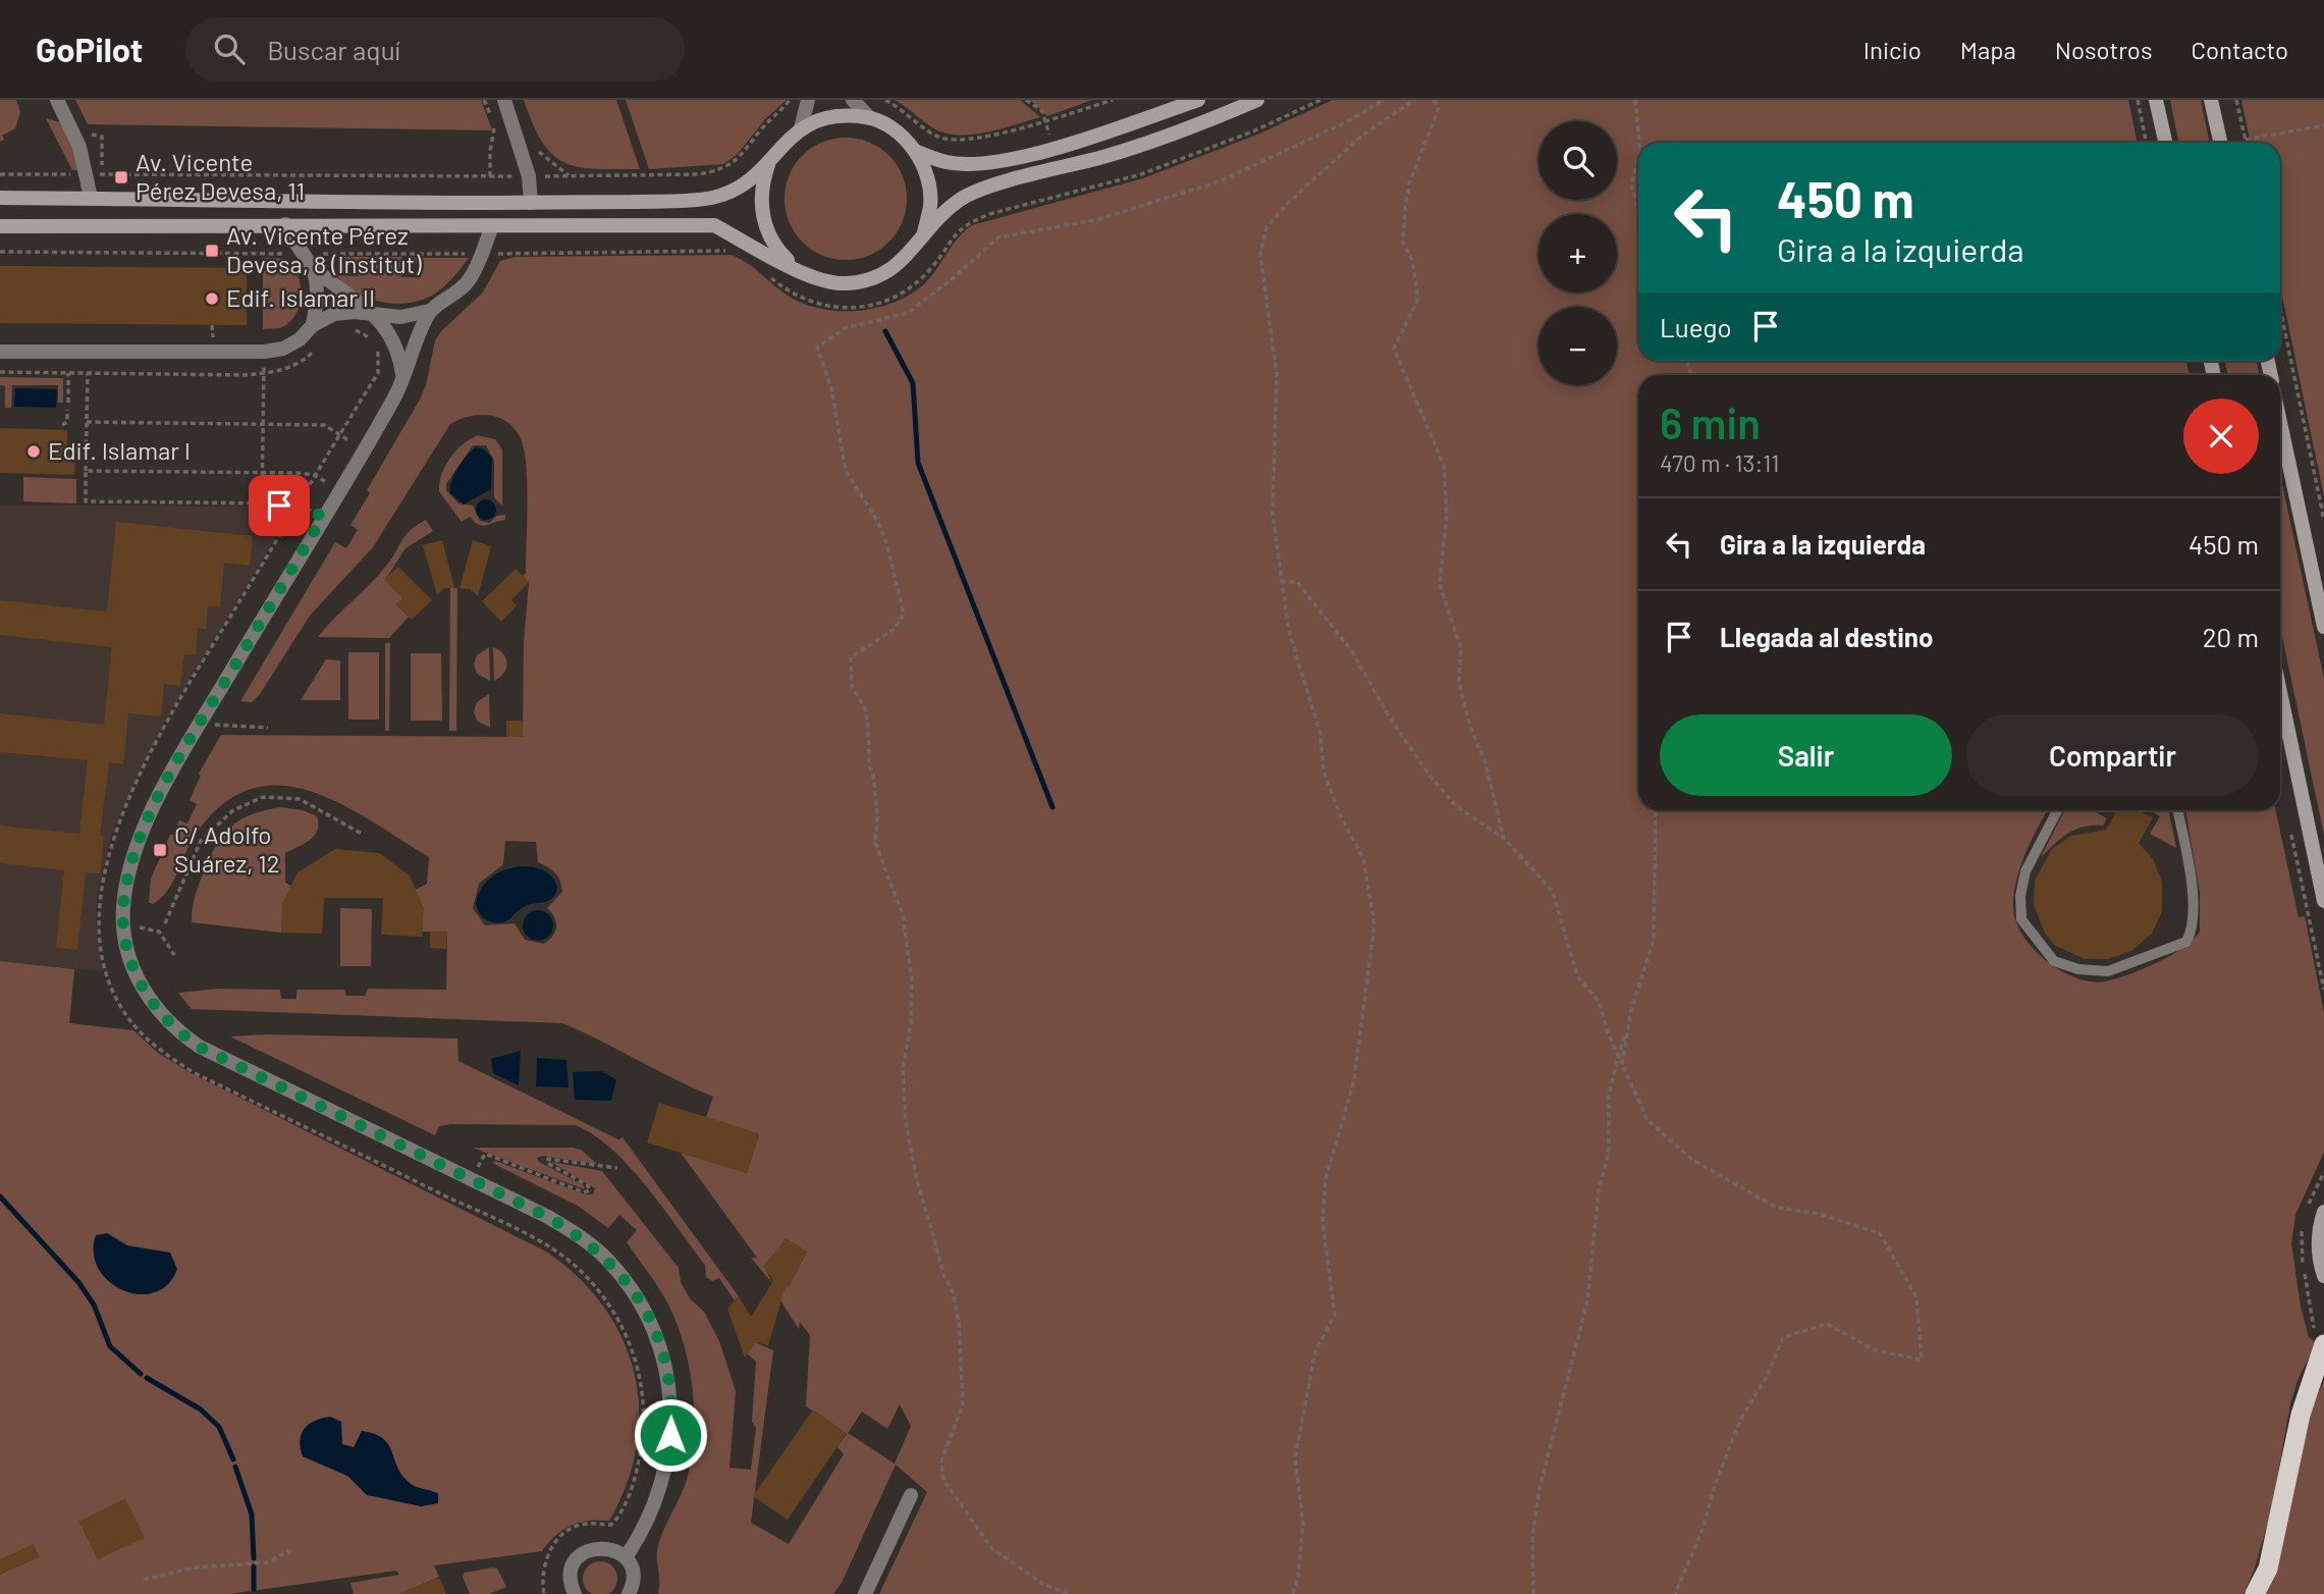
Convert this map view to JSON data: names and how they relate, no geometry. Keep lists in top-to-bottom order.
{
  "places": {
    "transit": ["Av. Vicente Pérez Devesa, 11", "Av. Vicente Pérez Devesa, 8 (Institut)", "C/ Adolfo Suárez, 12"],
    "other": ["Edif. Islamar II", "Edif. Islamar I"]
  },
  "page": {
    "header": "GoPilot",
    "search": "Buscar aquí",
    "nav": [
      "Inicio",
      "Mapa",
      "Nosotros",
      "Contacto"
    ],
    "map_buttons": ["+", "−"],
    "turn": ["450 m", "Gira a la izquierda"],
    "then": "Luego",
    "heading": ["6 min", "470 m · 13:11"],
    "list": [
      {
        "name": "Gira a la izquierda",
        "value": "450 m"
      },
      {
        "name": "Llegada al destino",
        "value": "20 m"
      }
    ],
    "buttons": ["Salir", "Compartir"]
  }
}
